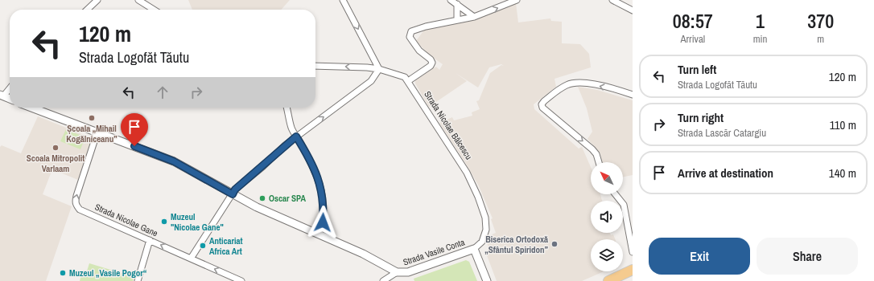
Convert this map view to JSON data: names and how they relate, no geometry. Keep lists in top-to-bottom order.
{
  "streets": {
    "street": ["Strada Nicolae Bălcescu", "Strada Nicolae Gane", "Strada Vasile Conta"]
  },
  "crossings": [
    ["Strada Nicolae Bălcescu", "Strada Vasile Conta"]
  ],
  "places": [
    "Școala „Mihail Kogălniceanu”",
    "Scoala Mitropolit Varlaam",
    "Oscar SPA",
    "Muzeul \"Nicolae Gane\"",
    "Biserica Ortodoxă „Sfântul Spiridon”",
    "Anticariat Africa Art",
    "Muzeul „Vasile Pogor“"
  ],
  "north": "top left",
  "page": {
    "eta": [
      "08:57",
      "Arrival",
      "1",
      "min",
      "370",
      "m"
    ],
    "turn": ["120 m", "Strada Logofăt Tăutu"],
    "list": [
      {
        "name": "Turn left",
        "note": "Strada Logofăt Tăutu",
        "value": "120 m"
      },
      {
        "name": "Turn right",
        "note": "Strada Lascăr Catargiu",
        "value": "110 m"
      },
      {
        "name": "Arrive at destination",
        "value": "140 m"
      }
    ],
    "buttons": ["Exit", "Share"]
  }
}
